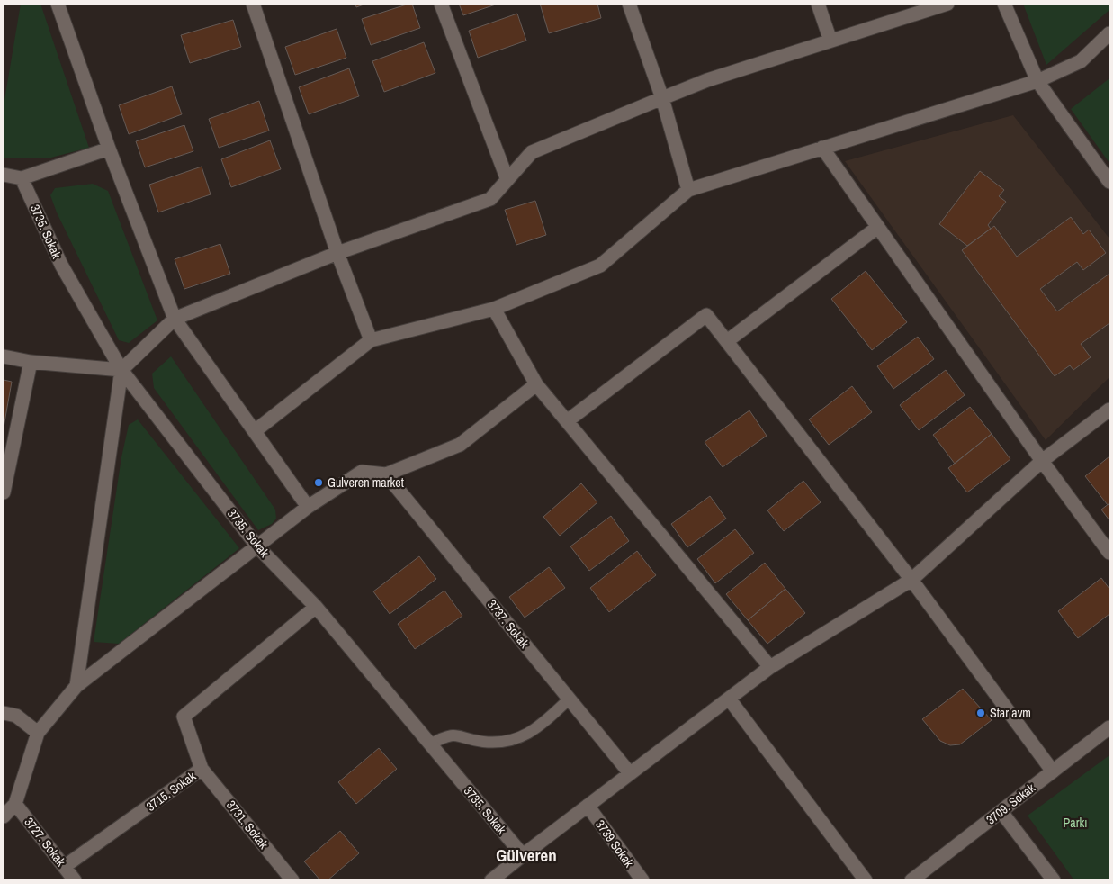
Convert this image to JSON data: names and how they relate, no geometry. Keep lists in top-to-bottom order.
{
  "streets": {
    "street": [
      "3735. Sokak",
      "3737. Sokak",
      "3715. Sokak",
      "3709. Sokak",
      "3731. Sokak",
      "3727. Sokak",
      "3739 Sokak"
    ]
  },
  "crossings": [
    ["3735. Sokak", "3715. Sokak"],
    ["3715. Sokak", "3731. Sokak"],
    ["3715. Sokak", "3727. Sokak"]
  ],
  "districts": ["Gülveren"],
  "parks": ["Parkı"],
  "places": ["Gulveren market", "Star avm"]
}
